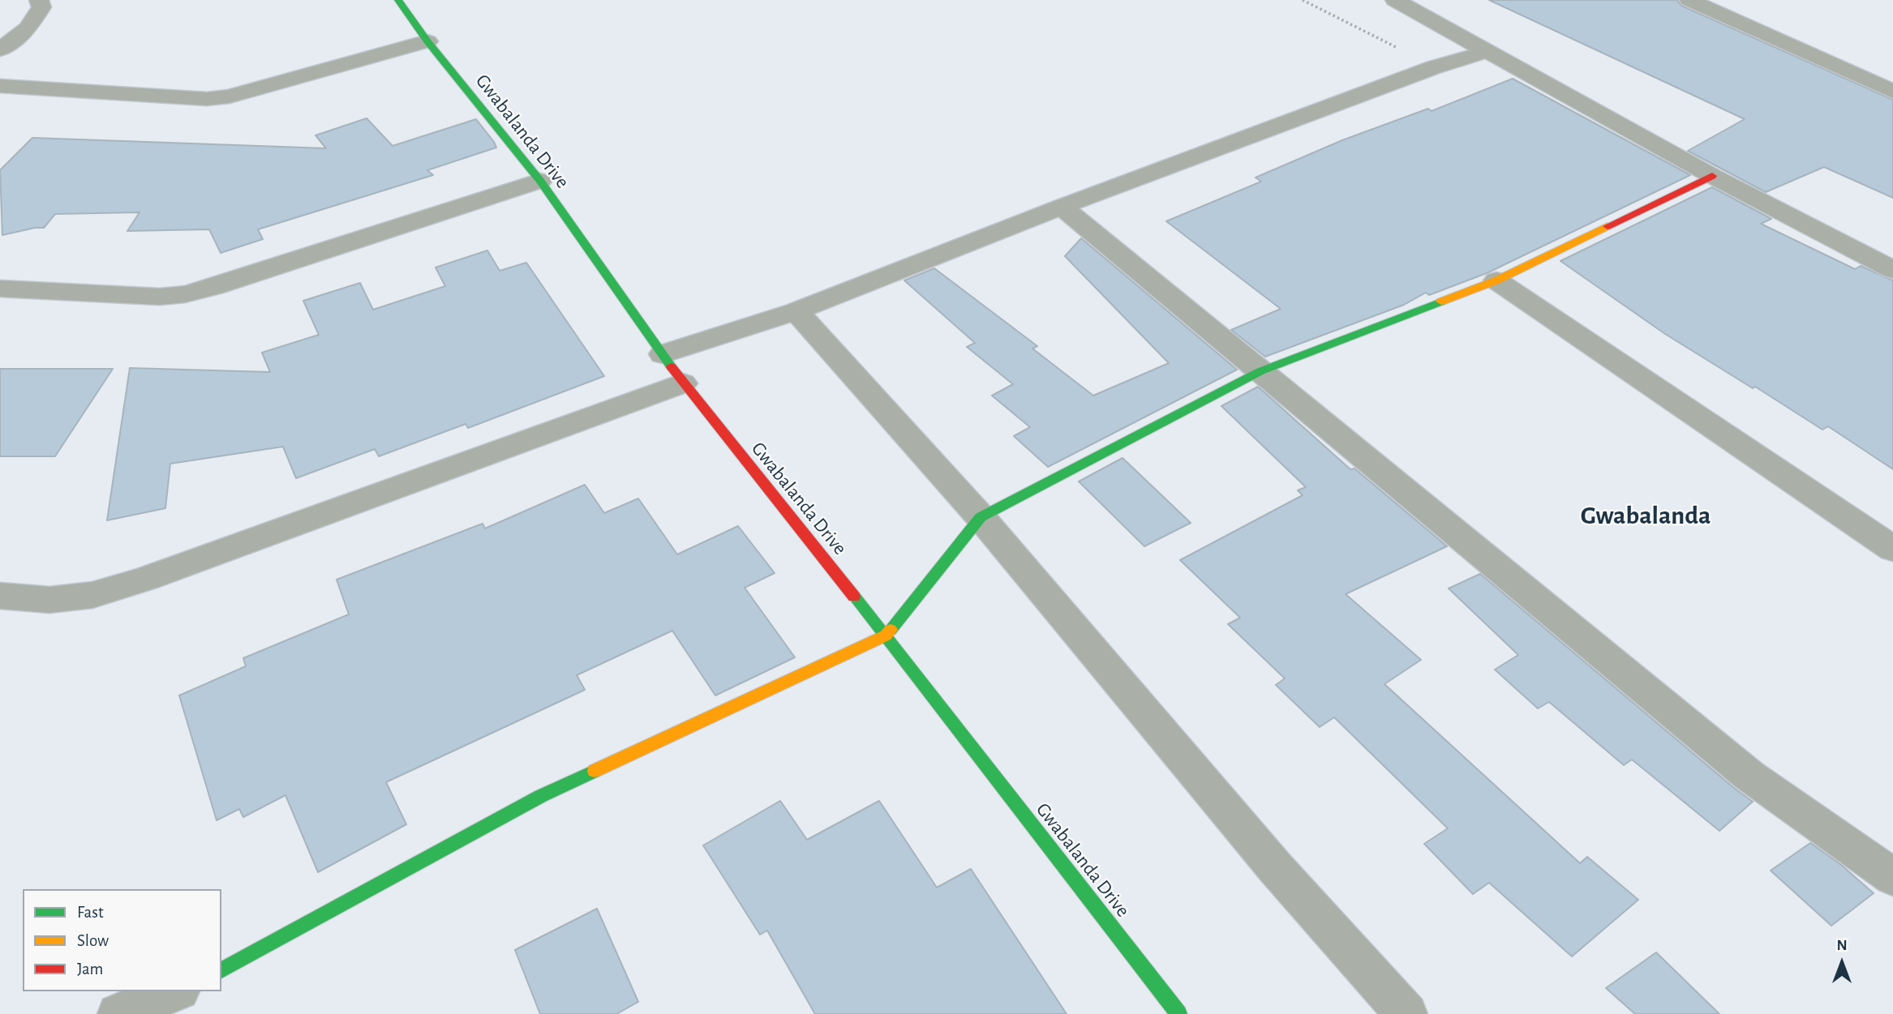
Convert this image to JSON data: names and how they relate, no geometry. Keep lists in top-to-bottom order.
{
  "streets": {
    "street": ["Gwabalanda Drive"]
  },
  "districts": ["Gwabalanda"],
  "legend": ["Fast", "Slow", "Jam"],
  "north": "top"
}
